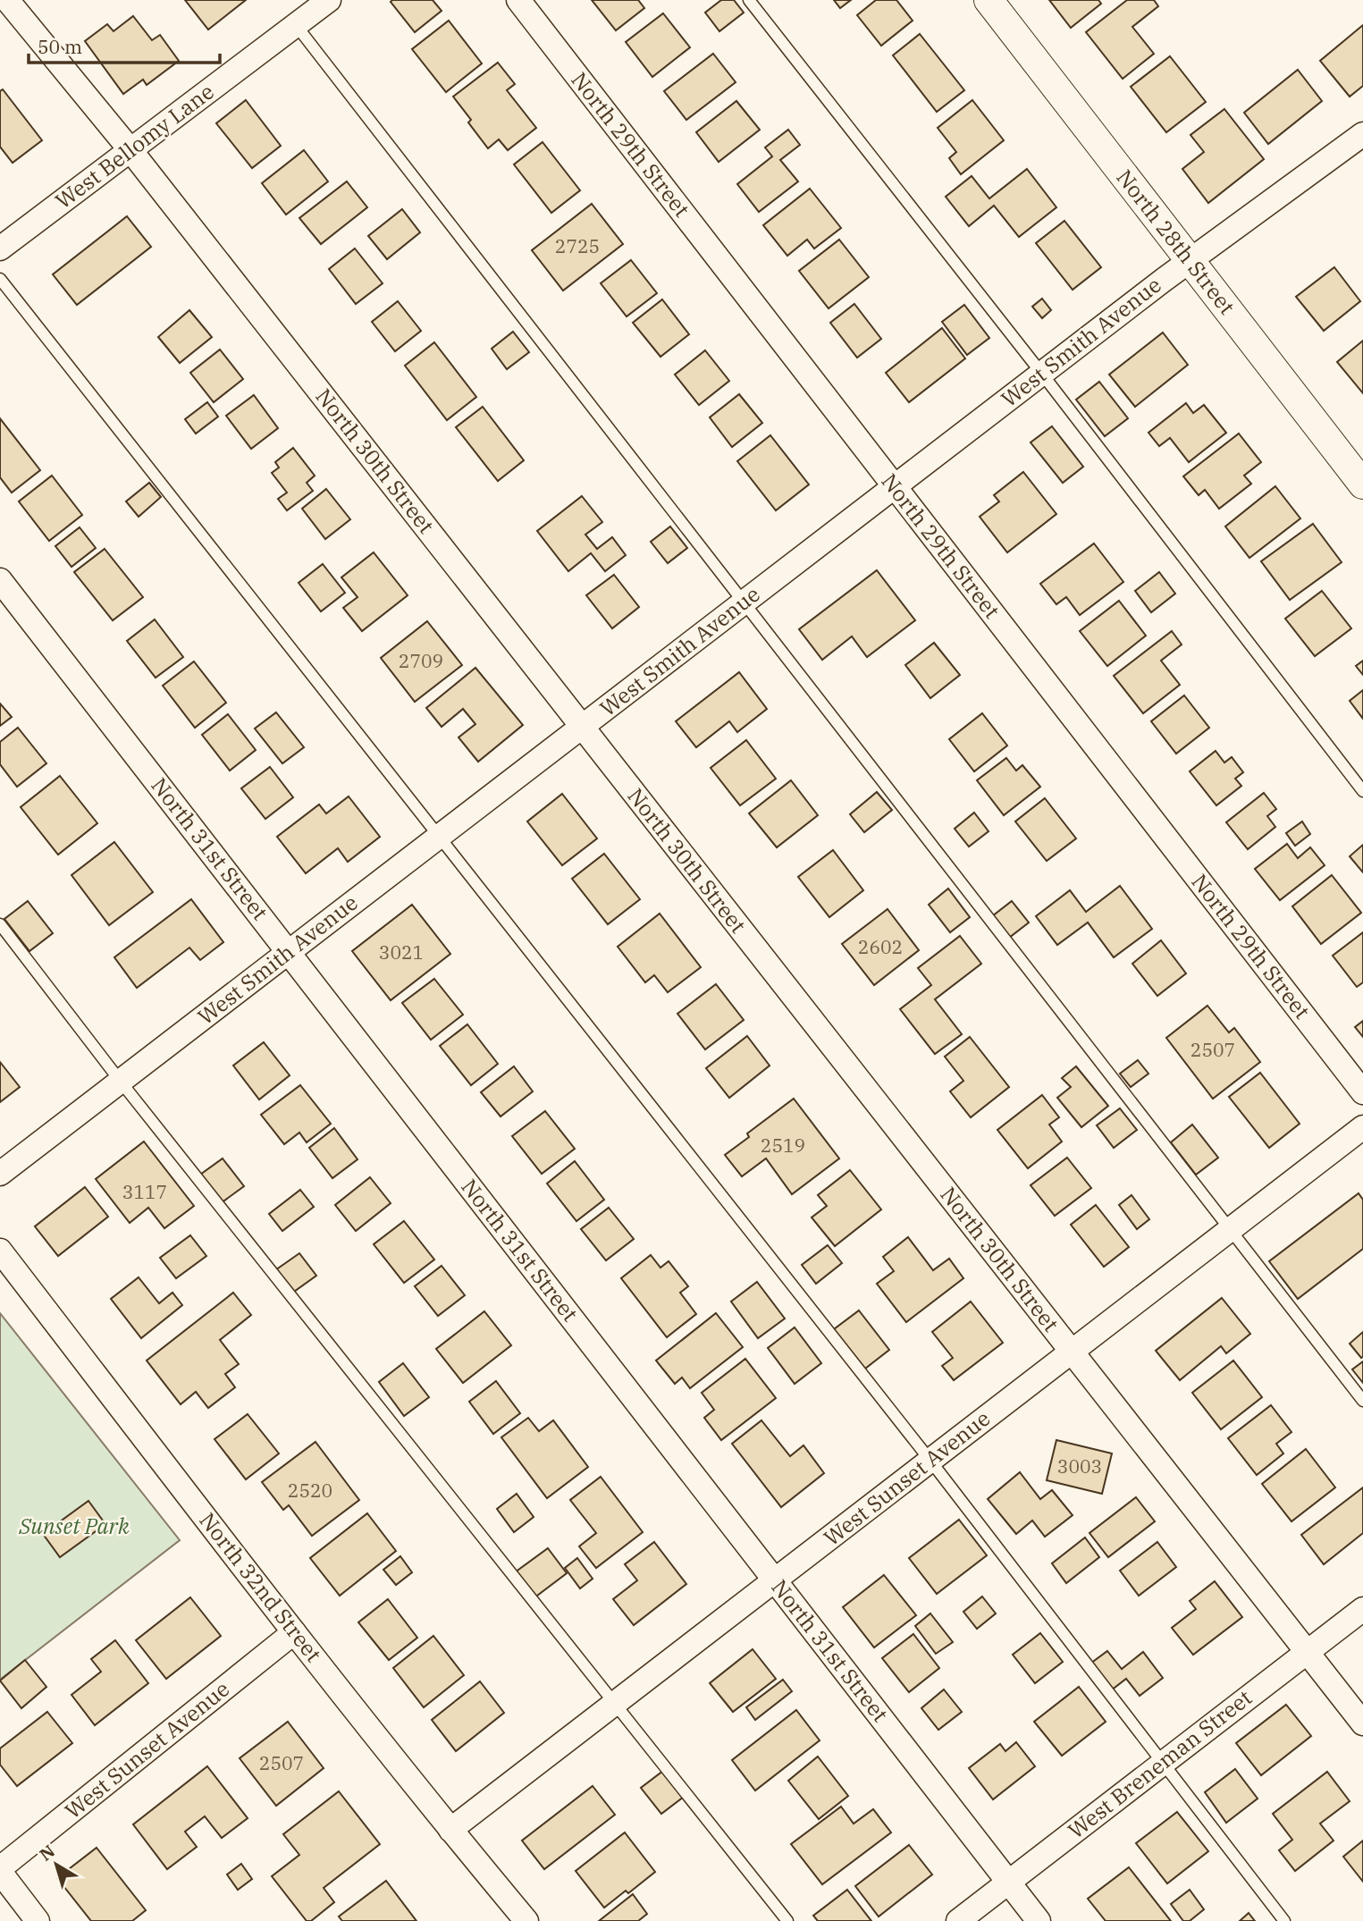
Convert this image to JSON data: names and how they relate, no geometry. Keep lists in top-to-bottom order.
{
  "streets": {
    "street": [
      "North 29th Street",
      "West Bellomy Lane",
      "North 28th Street",
      "West Smith Avenue",
      "North 30th Street",
      "North 31st Street",
      "West Sunset Avenue",
      "North 32nd Street",
      "West Breneman Street"
    ]
  },
  "crossings": [
    ["North 29th Street", "West Smith Avenue"],
    ["West Bellomy Lane", "North 30th Street"],
    ["North 28th Street", "West Smith Avenue"],
    ["West Smith Avenue", "North 30th Street"],
    ["West Smith Avenue", "North 31st Street"],
    ["North 30th Street", "West Sunset Avenue"],
    ["North 30th Street", "West Breneman Street"],
    ["North 31st Street", "West Sunset Avenue"],
    ["North 31st Street", "West Breneman Street"],
    ["West Sunset Avenue", "North 32nd Street"]
  ],
  "parks": ["Sunset Park"],
  "house_numbers": [
    "2725",
    "2709",
    "2602",
    "3021",
    "2507",
    "2519",
    "3117",
    "3003",
    "2520",
    "2507"
  ],
  "scale_bar": "50 m",
  "north": "top left"
}
